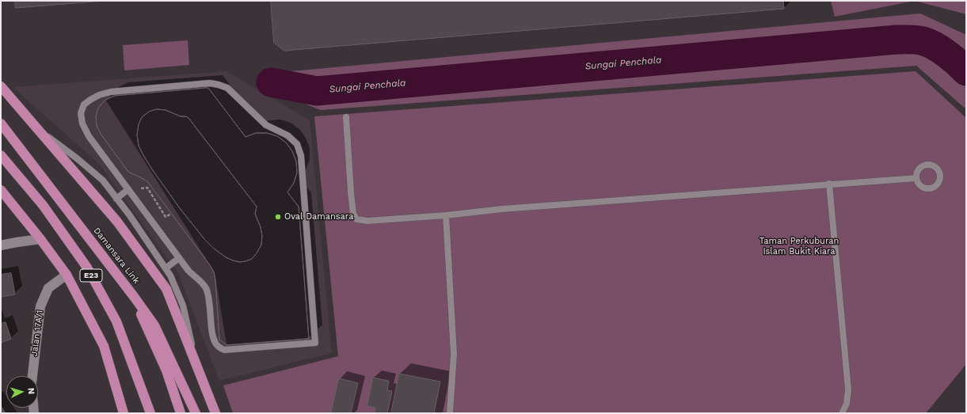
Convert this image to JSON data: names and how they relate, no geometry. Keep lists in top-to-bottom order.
{
  "streets": {
    "highway": ["Damansara Link", "E23"],
    "street": ["Jalan 17A/1"]
  },
  "water": ["Sungai Penchala"],
  "parks": ["Taman Perkuburan Islam Bukit Kiara"],
  "places": ["Oval Damansara"],
  "north": "right"
}
